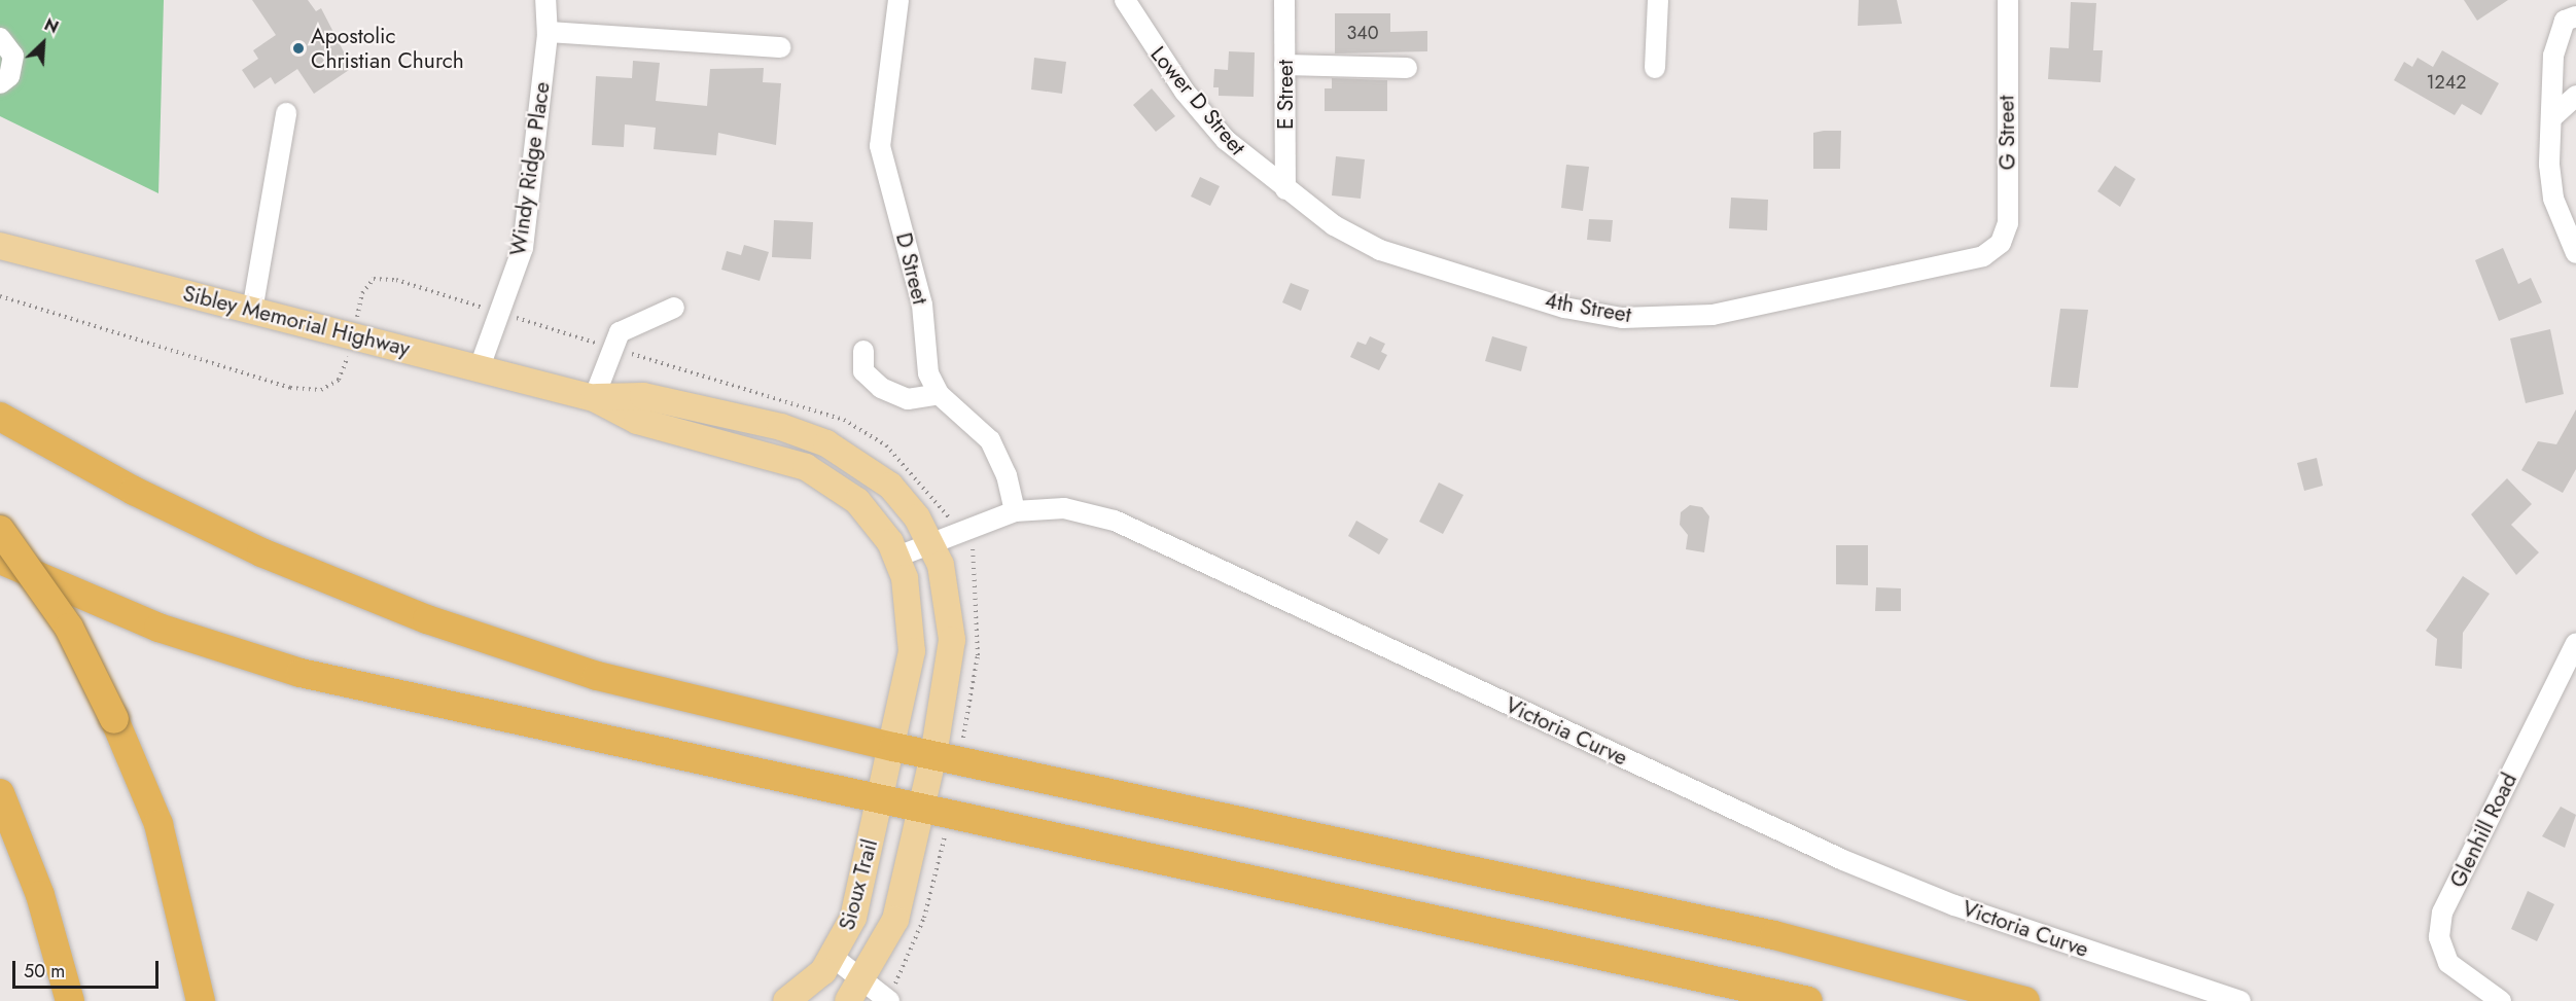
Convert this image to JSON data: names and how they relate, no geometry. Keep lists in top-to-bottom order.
{
  "streets": {
    "main road": ["Sibley Memorial Highway", "Sioux Trail"],
    "street": [
      "E Street",
      "Lower D Street",
      "G Street",
      "Windy Ridge Place",
      "D Street",
      "4th Street",
      "Victoria Curve",
      "Glenhill Road"
    ]
  },
  "crossings": [
    ["E Street", "Lower D Street"],
    ["E Street", "4th Street"],
    ["Lower D Street", "4th Street"],
    ["G Street", "4th Street"],
    ["Windy Ridge Place", "Sibley Memorial Highway"],
    ["D Street", "Victoria Curve"],
    ["Sibley Memorial Highway", "Sioux Trail"],
    ["Victoria Curve", "Sioux Trail"]
  ],
  "places": ["Apostolic Christian Church"],
  "house_numbers": ["340", "1242"],
  "scale_bar": "50 m",
  "north": "top right"
}
